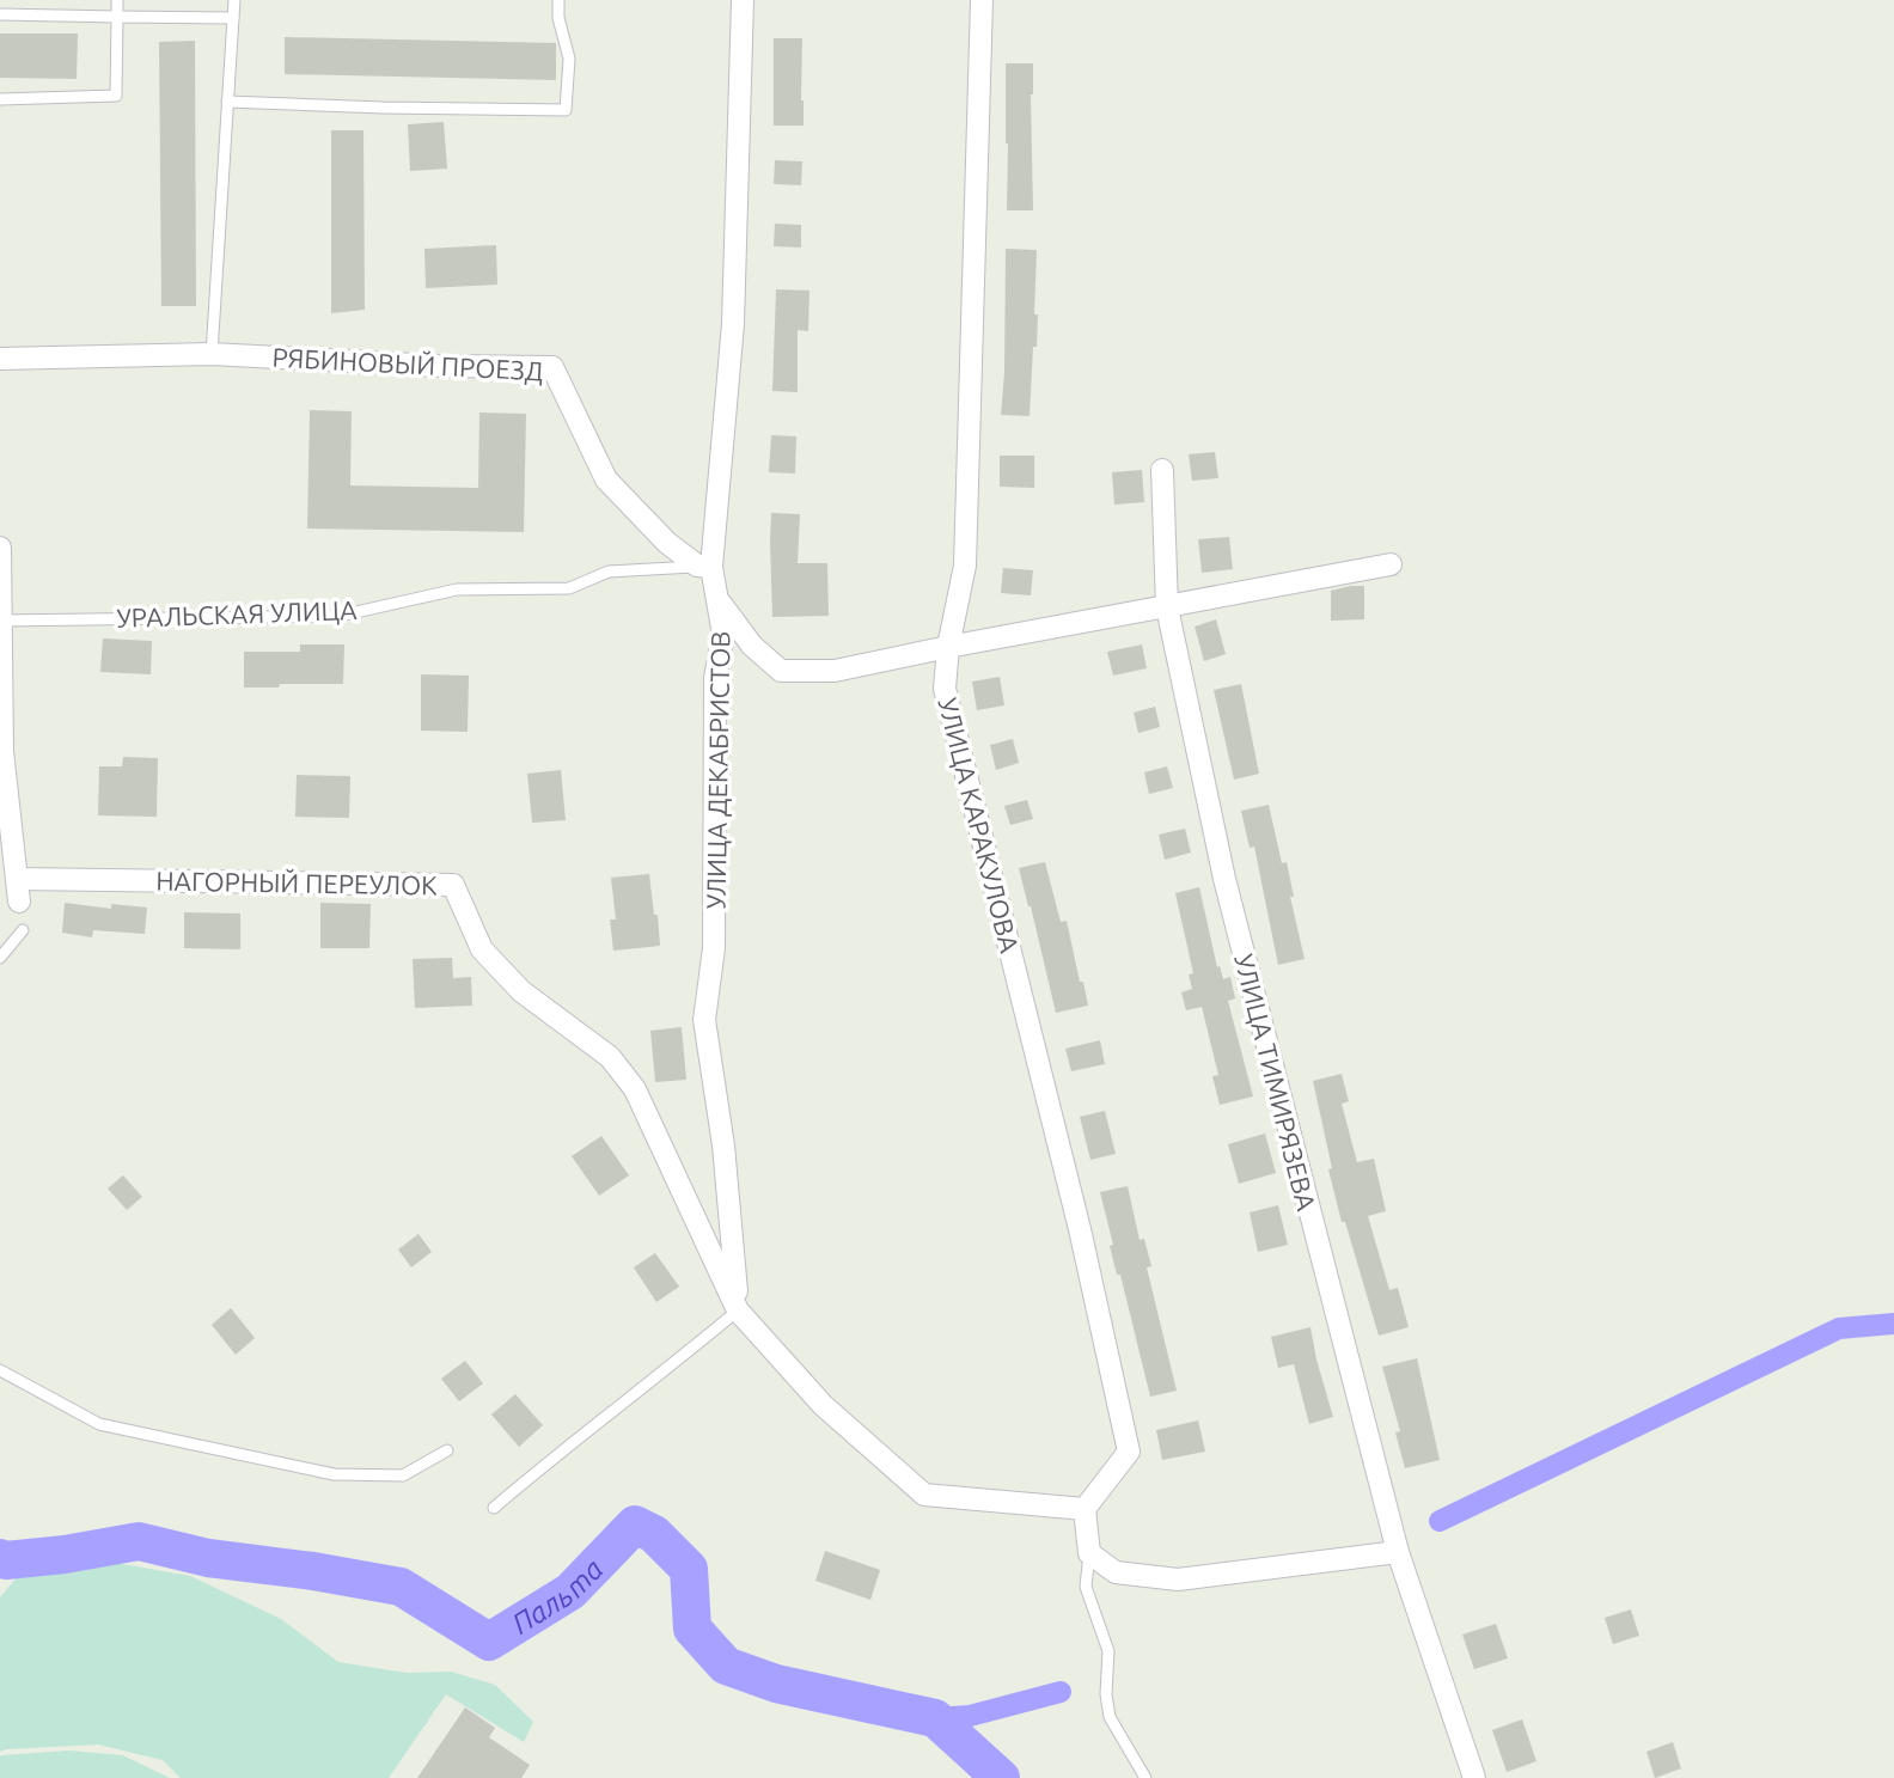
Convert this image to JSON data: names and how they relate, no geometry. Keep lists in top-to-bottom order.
{
  "streets": {
    "street": [
      "РЯБИНОВЫЙ ПРОЕЗД",
      "УЛИЦА ДЕКАБРИСТОВ",
      "УЛИЦА КАРАКУЛОВА",
      "НАГОРНЫЙ ПЕРЕУЛОК",
      "УЛИЦА ТИМИРЯЗЕВА"
    ],
    "lane": ["УРАЛЬСКАЯ УЛИЦА"]
  },
  "crossings": [
    ["РЯБИНОВЫЙ ПРОЕЗД", "УРАЛЬСКАЯ УЛИЦА"],
    ["РЯБИНОВЫЙ ПРОЕЗД", "УЛИЦА ДЕКАБРИСТОВ"],
    ["УРАЛЬСКАЯ УЛИЦА", "УЛИЦА ДЕКАБРИСТОВ"],
    ["УЛИЦА ДЕКАБРИСТОВ", "НАГОРНЫЙ ПЕРЕУЛОК"]
  ],
  "water": ["Пальта"]
}
